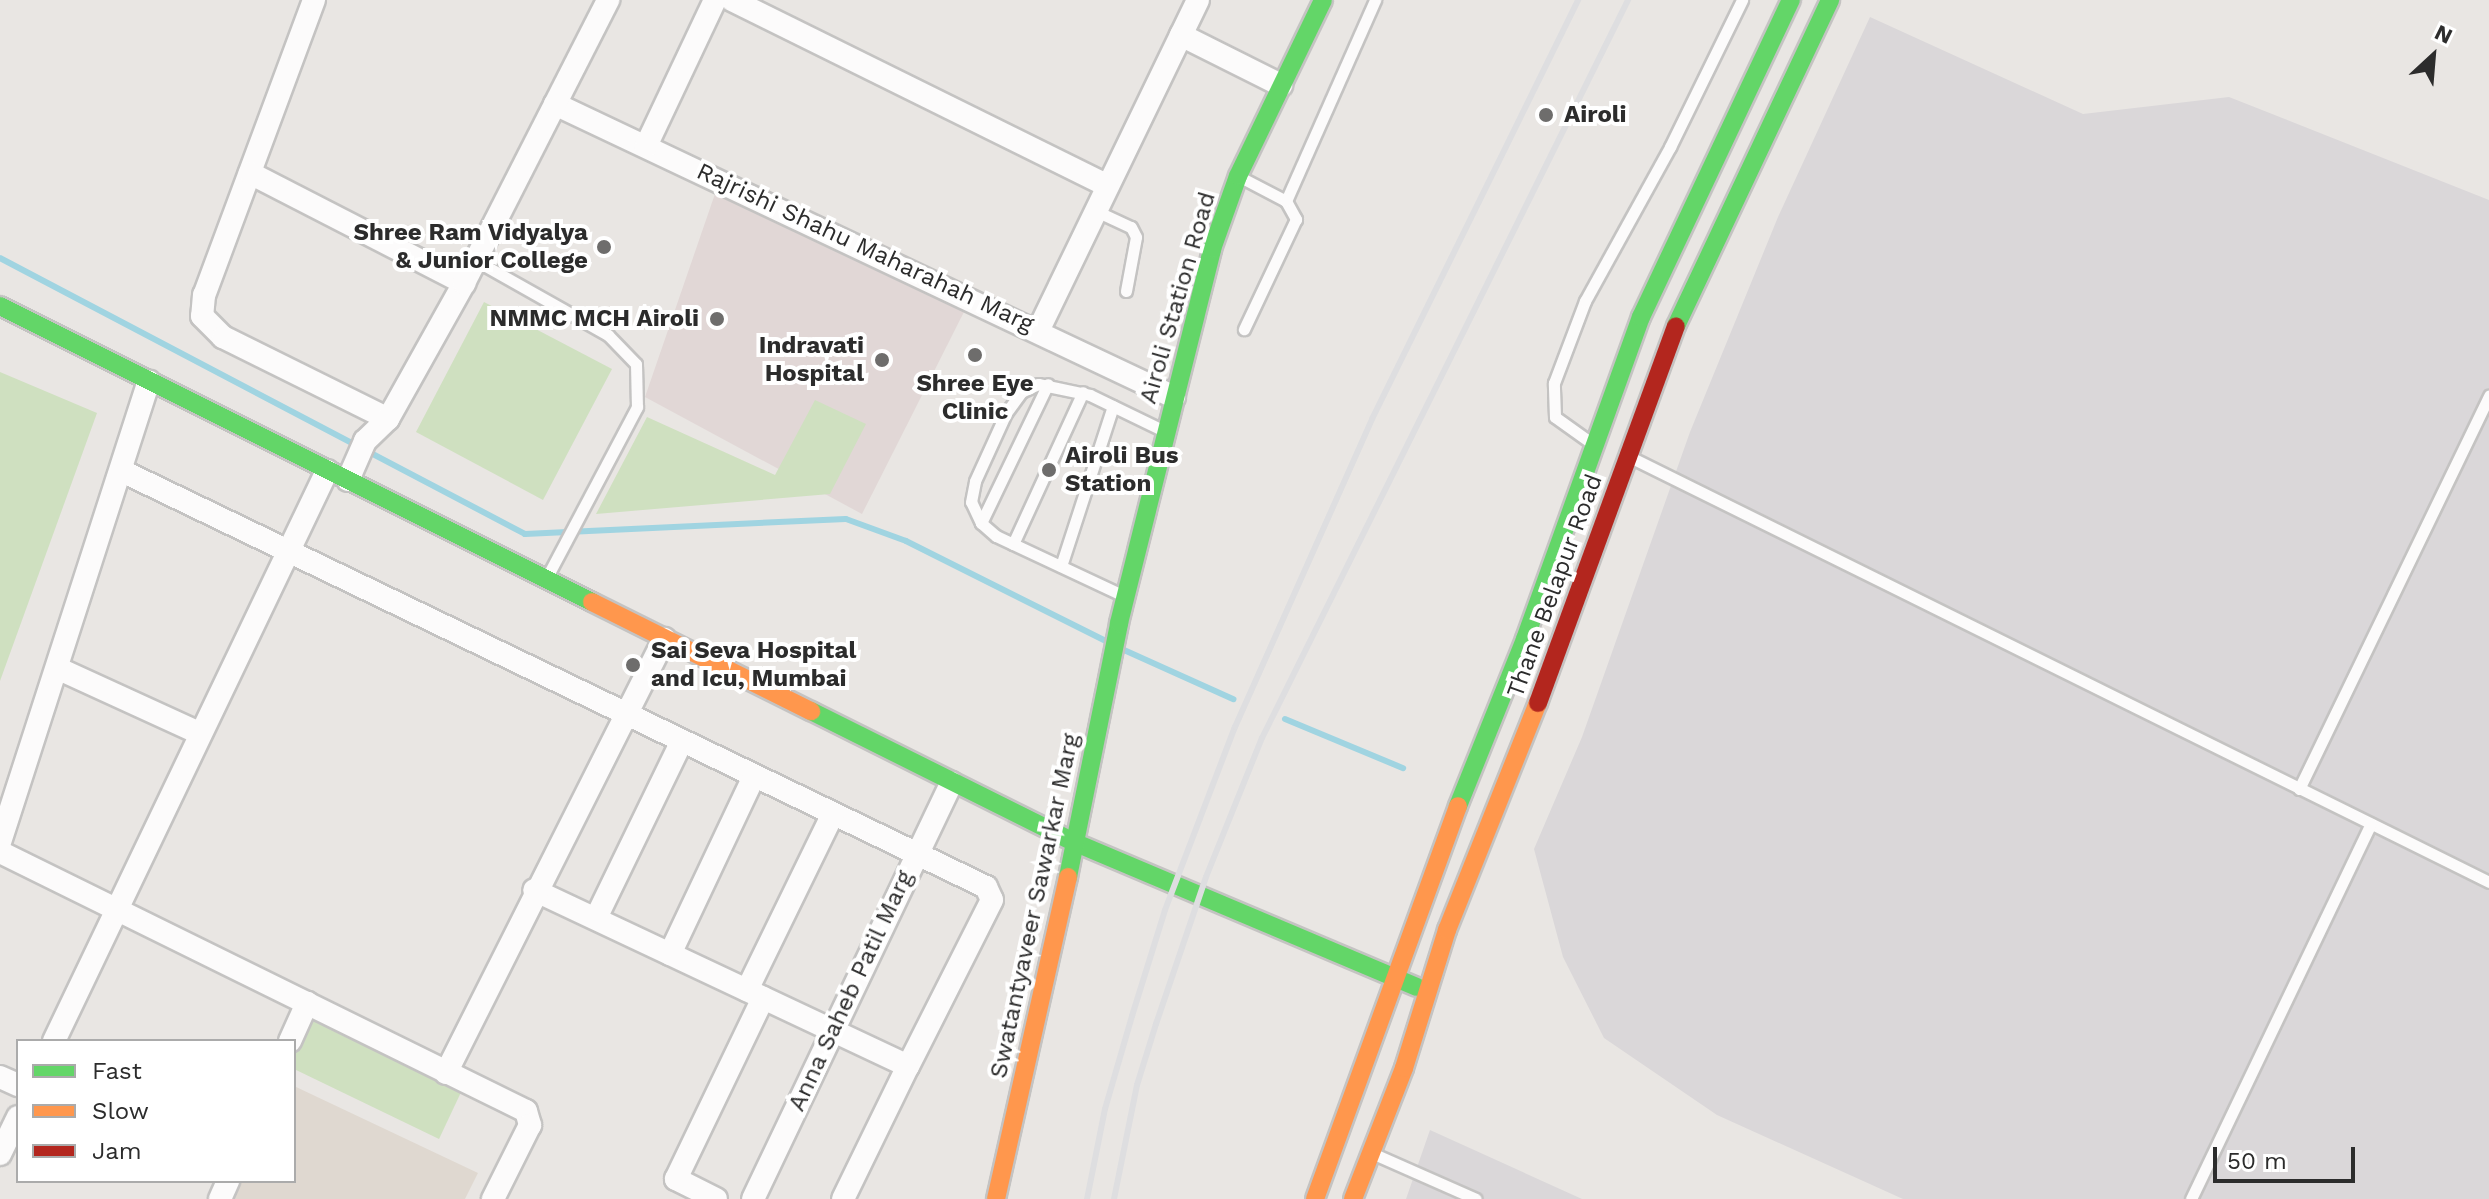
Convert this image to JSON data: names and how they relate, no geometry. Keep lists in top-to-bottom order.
{
  "streets": {
    "main road": ["Airoli Station Road", "Thane Belapur Road", "Swatantyaveer Sawarkar Marg"],
    "street": ["Rajrishi Shahu Maharahah Marg", "Anna Saheb Patil Marg"]
  },
  "crossings": [
    ["Rajrishi Shahu Maharahah Marg", "Airoli Station Road"],
    ["Airoli Station Road", "Swatantyaveer Sawarkar Marg"]
  ],
  "places": [
    "Airoli",
    "Shree Ram Vidyalya & Junior College",
    "NMMC MCH Airoli",
    "Shree Eye Clinic",
    "Indravati Hospital",
    "Airoli Bus Station",
    "Sai Seva Hospital and Icu, Mumbai"
  ],
  "legend": ["Fast", "Slow", "Jam"],
  "scale_bar": "50 m",
  "north": "top right"
}
